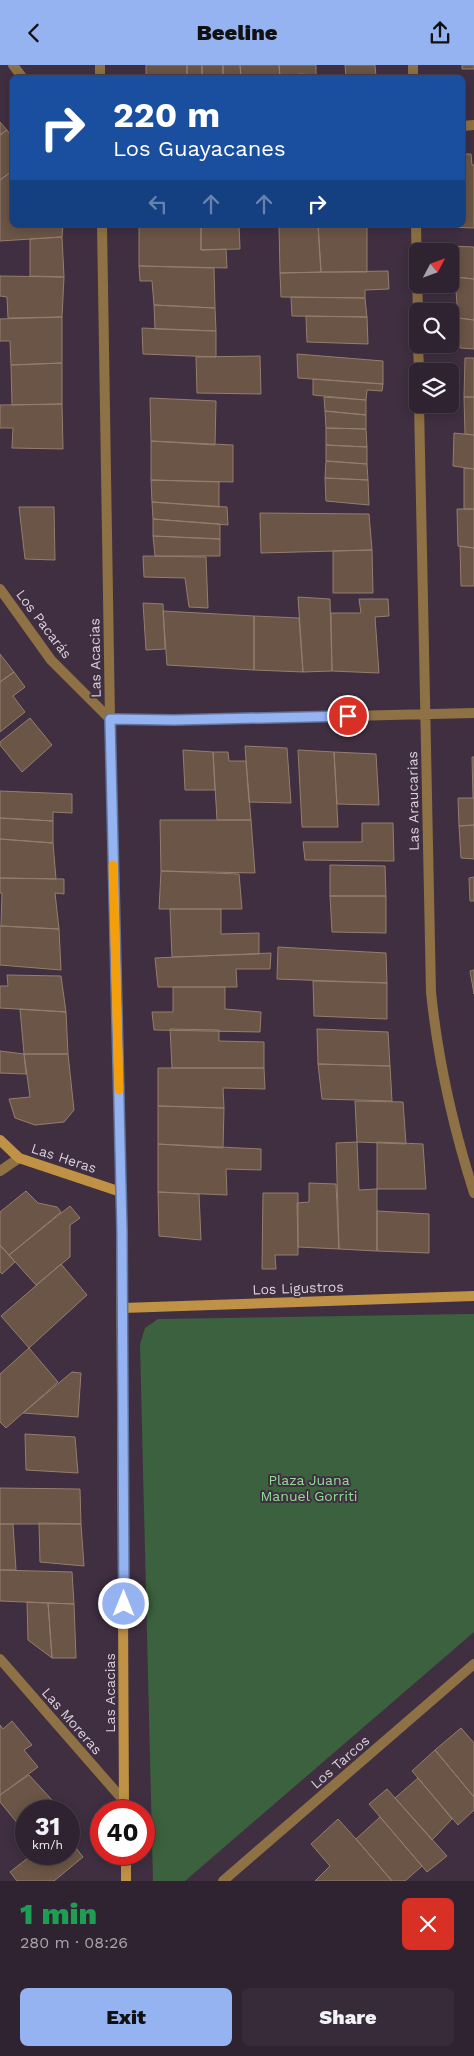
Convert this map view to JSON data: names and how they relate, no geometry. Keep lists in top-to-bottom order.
{
  "streets": {
    "street": [
      "Los Pacarás",
      "Las Acacias",
      "Las Araucarias",
      "Las Heras",
      "Los Ligustros",
      "Las Moreras",
      "Los Tarcos"
    ]
  },
  "crossings": [
    ["Los Pacarás", "Las Acacias"],
    ["Las Acacias", "Las Heras"],
    ["Las Acacias", "Los Ligustros"]
  ],
  "parks": ["Plaza Juana Manuel Gorriti"],
  "north": "top right",
  "page": {
    "header": "Beeline",
    "turn": ["220 m", "Los Guayacanes"],
    "speed": "31 km/h",
    "limit": "40",
    "heading": ["1 min", "280 m · 08:26"],
    "buttons": ["Exit", "Share"]
  }
}
